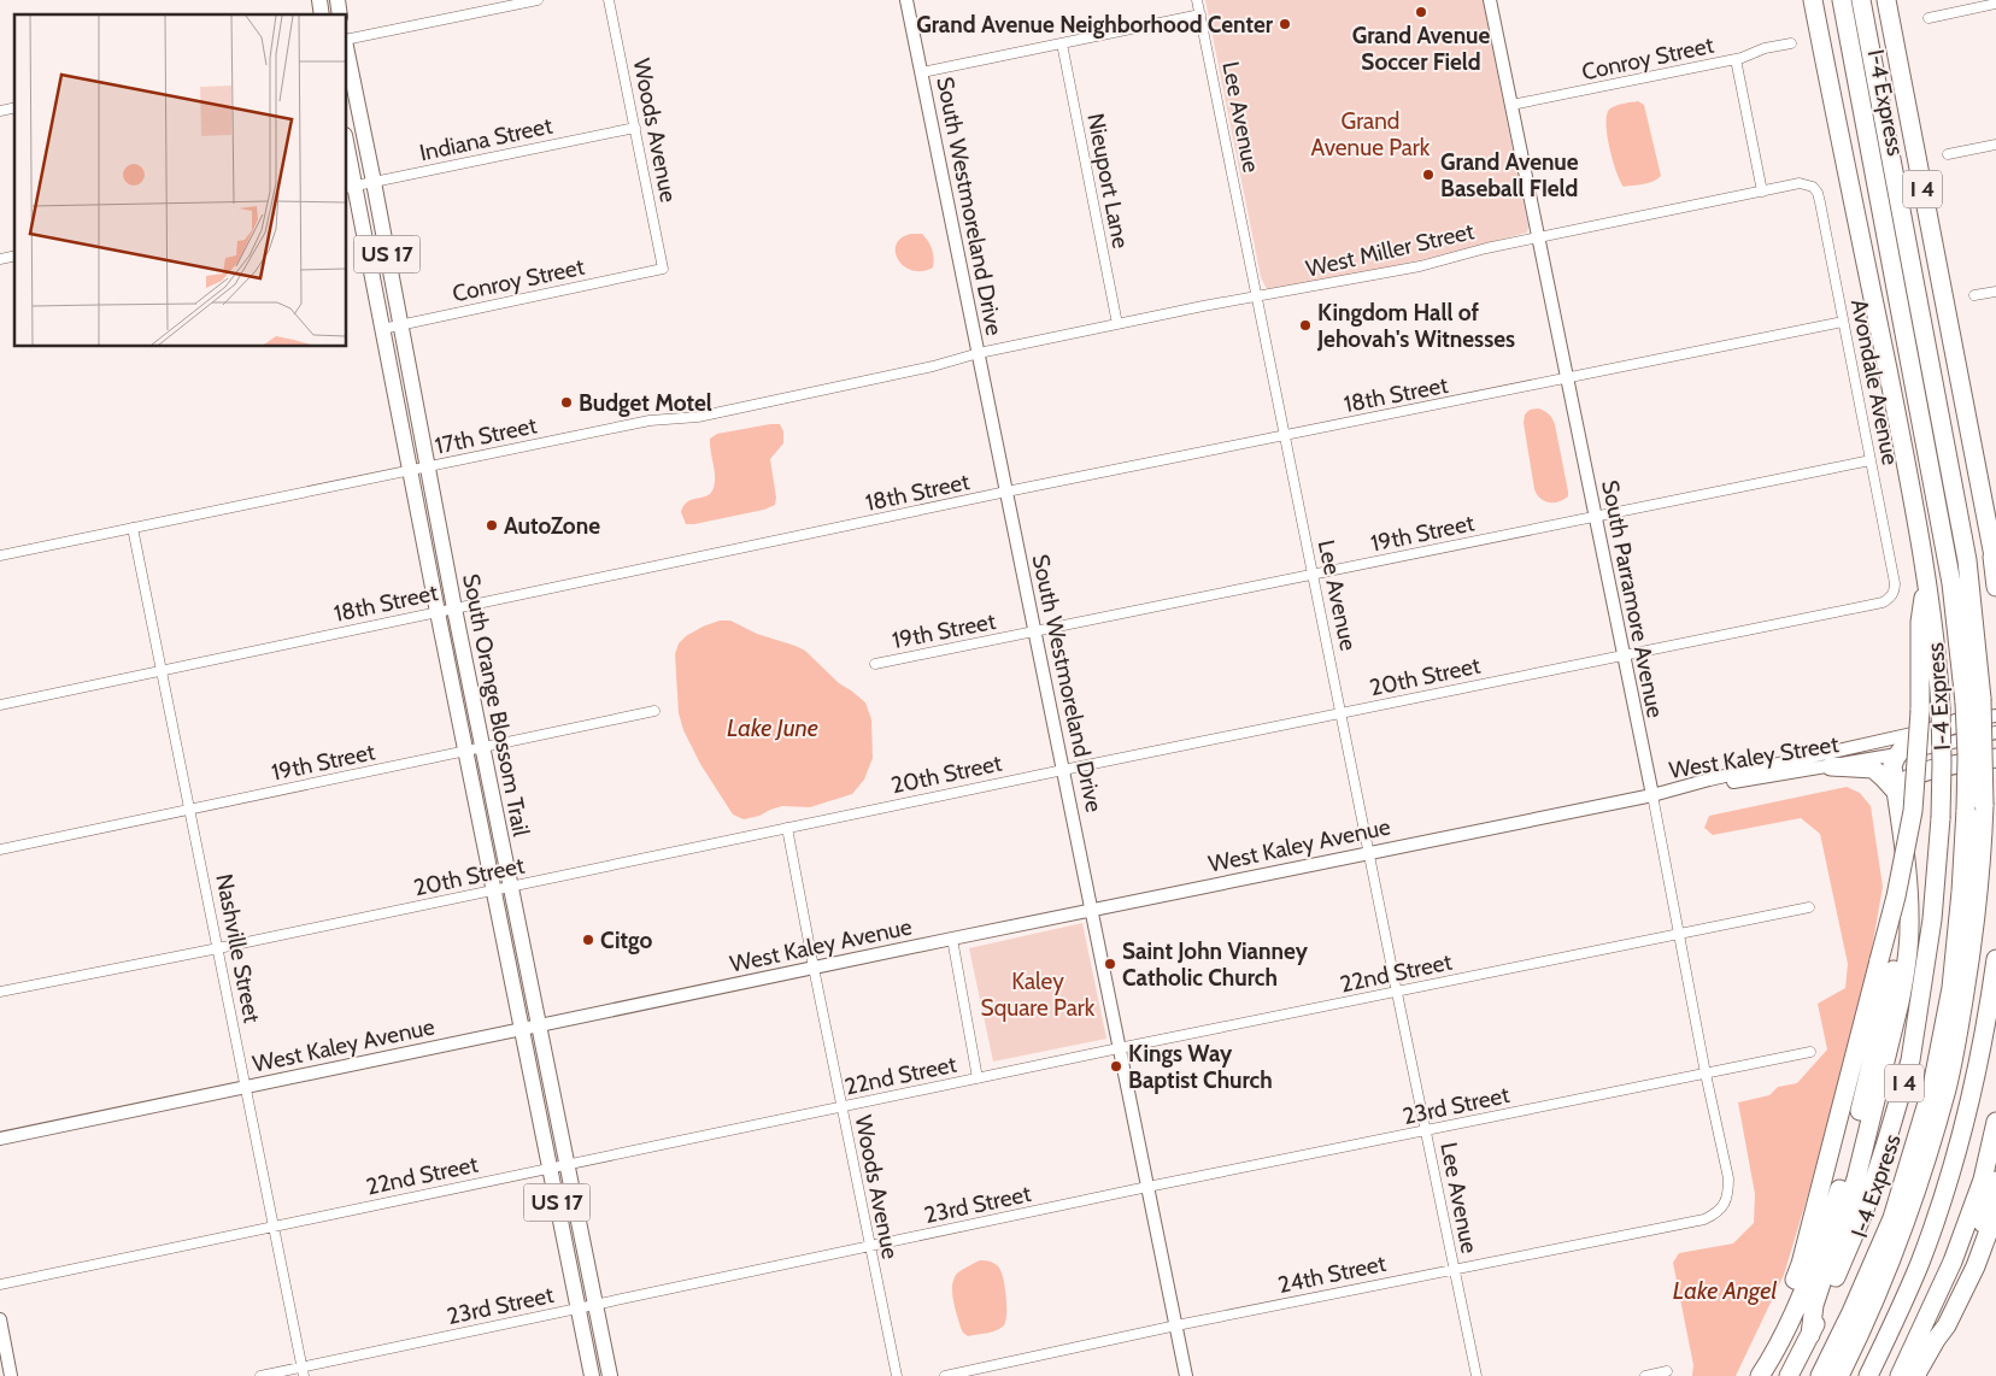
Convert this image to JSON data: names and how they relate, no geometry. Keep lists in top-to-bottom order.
{
  "streets": {
    "highway": ["I-4 Express", "I 4"],
    "main road": ["US 17", "South Orange Blossom Trail"],
    "street": [
      "Conroy Street",
      "Lee Avenue",
      "Woods Avenue",
      "Indiana Street",
      "Nieuport Lane",
      "South Westmoreland Drive",
      "West Miller Street",
      "Avondale Avenue",
      "18th Street",
      "17th Street",
      "19th Street",
      "South Parramore Avenue",
      "20th Street",
      "West Kaley Street",
      "West Kaley Avenue",
      "Nashville Street",
      "22nd Street",
      "23rd Street",
      "24th Street"
    ]
  },
  "crossings": [
    ["Conroy Street", "Woods Avenue"],
    ["Conroy Street", "South Parramore Avenue"],
    ["Conroy Street", "South Orange Blossom Trail"],
    ["Lee Avenue", "West Miller Street"],
    ["Lee Avenue", "18th Street"],
    ["Lee Avenue", "19th Street"],
    ["Lee Avenue", "20th Street"],
    ["Lee Avenue", "West Kaley Avenue"],
    ["Lee Avenue", "22nd Street"],
    ["Lee Avenue", "23rd Street"],
    ["Lee Avenue", "24th Street"],
    ["Woods Avenue", "Indiana Street"],
    ["Woods Avenue", "20th Street"],
    ["Woods Avenue", "West Kaley Avenue"],
    ["Woods Avenue", "22nd Street"],
    ["Woods Avenue", "23rd Street"],
    ["Indiana Street", "South Orange Blossom Trail"],
    ["Nieuport Lane", "West Miller Street"],
    ["South Westmoreland Drive", "West Miller Street"],
    ["South Westmoreland Drive", "18th Street"],
    ["South Westmoreland Drive", "17th Street"],
    ["South Westmoreland Drive", "19th Street"],
    ["South Westmoreland Drive", "20th Street"],
    ["South Westmoreland Drive", "West Kaley Avenue"],
    ["South Westmoreland Drive", "22nd Street"],
    ["South Westmoreland Drive", "23rd Street"],
    ["South Westmoreland Drive", "24th Street"],
    ["West Miller Street", "Avondale Avenue"],
    ["West Miller Street", "17th Street"],
    ["West Miller Street", "South Parramore Avenue"],
    ["Avondale Avenue", "18th Street"],
    ["Avondale Avenue", "19th Street"],
    ["Avondale Avenue", "20th Street"],
    ["18th Street", "South Parramore Avenue"],
    ["18th Street", "South Orange Blossom Trail"],
    ["18th Street", "Nashville Street"],
    ["17th Street", "South Orange Blossom Trail"],
    ["17th Street", "Nashville Street"],
    ["19th Street", "South Parramore Avenue"],
    ["19th Street", "South Orange Blossom Trail"],
    ["19th Street", "Nashville Street"],
    ["South Parramore Avenue", "20th Street"],
    ["South Parramore Avenue", "West Kaley Street"],
    ["South Parramore Avenue", "West Kaley Avenue"],
    ["South Parramore Avenue", "22nd Street"],
    ["South Parramore Avenue", "23rd Street"],
    ["South Parramore Avenue", "24th Street"],
    ["20th Street", "South Orange Blossom Trail"],
    ["20th Street", "Nashville Street"],
    ["South Orange Blossom Trail", "West Kaley Avenue"],
    ["South Orange Blossom Trail", "22nd Street"],
    ["South Orange Blossom Trail", "23rd Street"],
    ["West Kaley Street", "West Kaley Avenue"],
    ["West Kaley Avenue", "Nashville Street"],
    ["Nashville Street", "22nd Street"],
    ["Nashville Street", "23rd Street"]
  ],
  "water": ["Lake June", "Lake Angel"],
  "parks": ["Grand Avenue Park", "Kaley Square Park"],
  "places": [
    "Grand Avenue Soccer Field",
    "Grand Avenue Neighborhood Center",
    "Grand Avenue Baseball FIeld",
    "Kingdom Hall of Jehovah's Witnesses",
    "Budget Motel",
    "AutoZone",
    "Citgo",
    "Saint John Vianney Catholic Church",
    "Kings Way Baptist Church"
  ]
}
